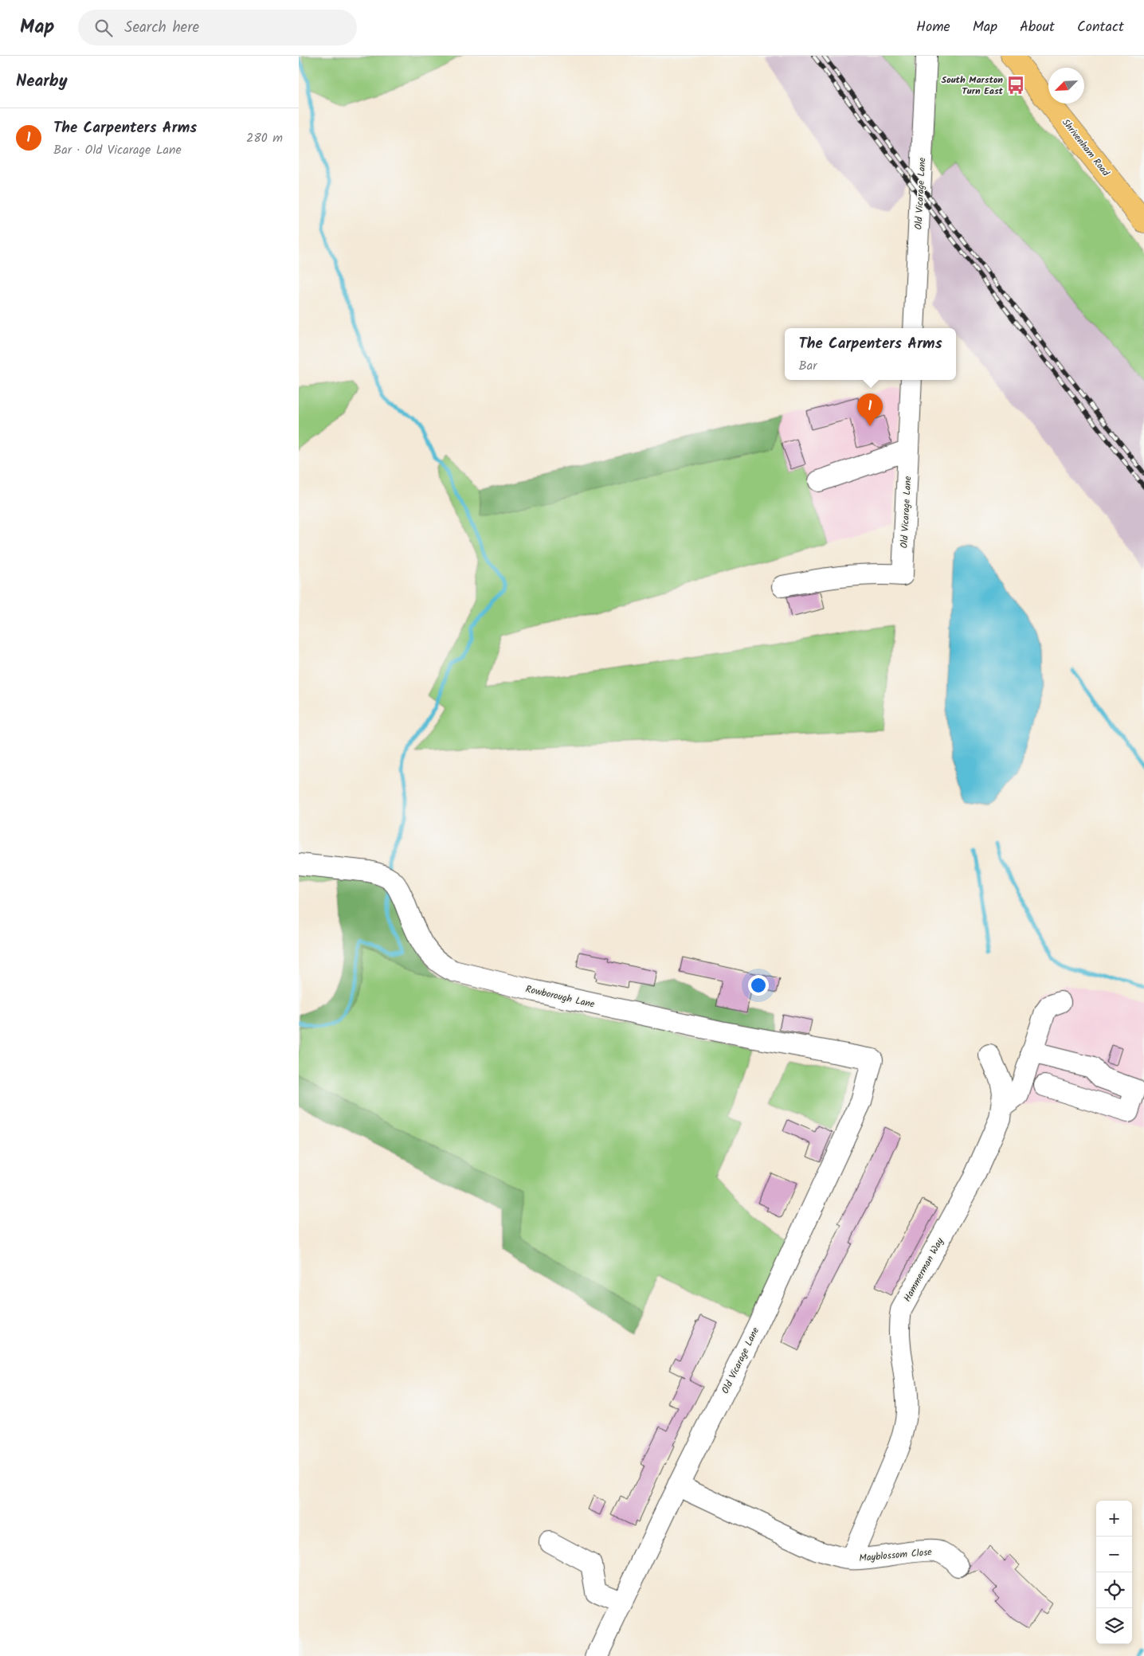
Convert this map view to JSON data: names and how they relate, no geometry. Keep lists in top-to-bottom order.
{
  "streets": {
    "highway": ["Shrivenham Road"],
    "street": [
      "Old Vicarage Lane",
      "Rowborough Lane",
      "Hammerman Way",
      "Mayblossom Close"
    ]
  },
  "crossings": [
    ["Old Vicarage Lane", "Rowborough Lane"],
    ["Hammerman Way", "Mayblossom Close"]
  ],
  "places": {
    "bus stop": ["South Marston Turn East"]
  },
  "north": "bottom left",
  "page": {
    "header": "Map",
    "search": "Search here",
    "nav": [
      "Home",
      "Map",
      "About",
      "Contact"
    ],
    "heading": "Nearby",
    "list": [
      {
        "mark": "1",
        "name": "The Carpenters Arms",
        "note": "Bar · Old Vicarage Lane",
        "value": "280 m"
      }
    ],
    "popup": ["The Carpenters Arms", "Bar"],
    "pins": "1",
    "map_buttons": ["+", "−"]
  }
}
